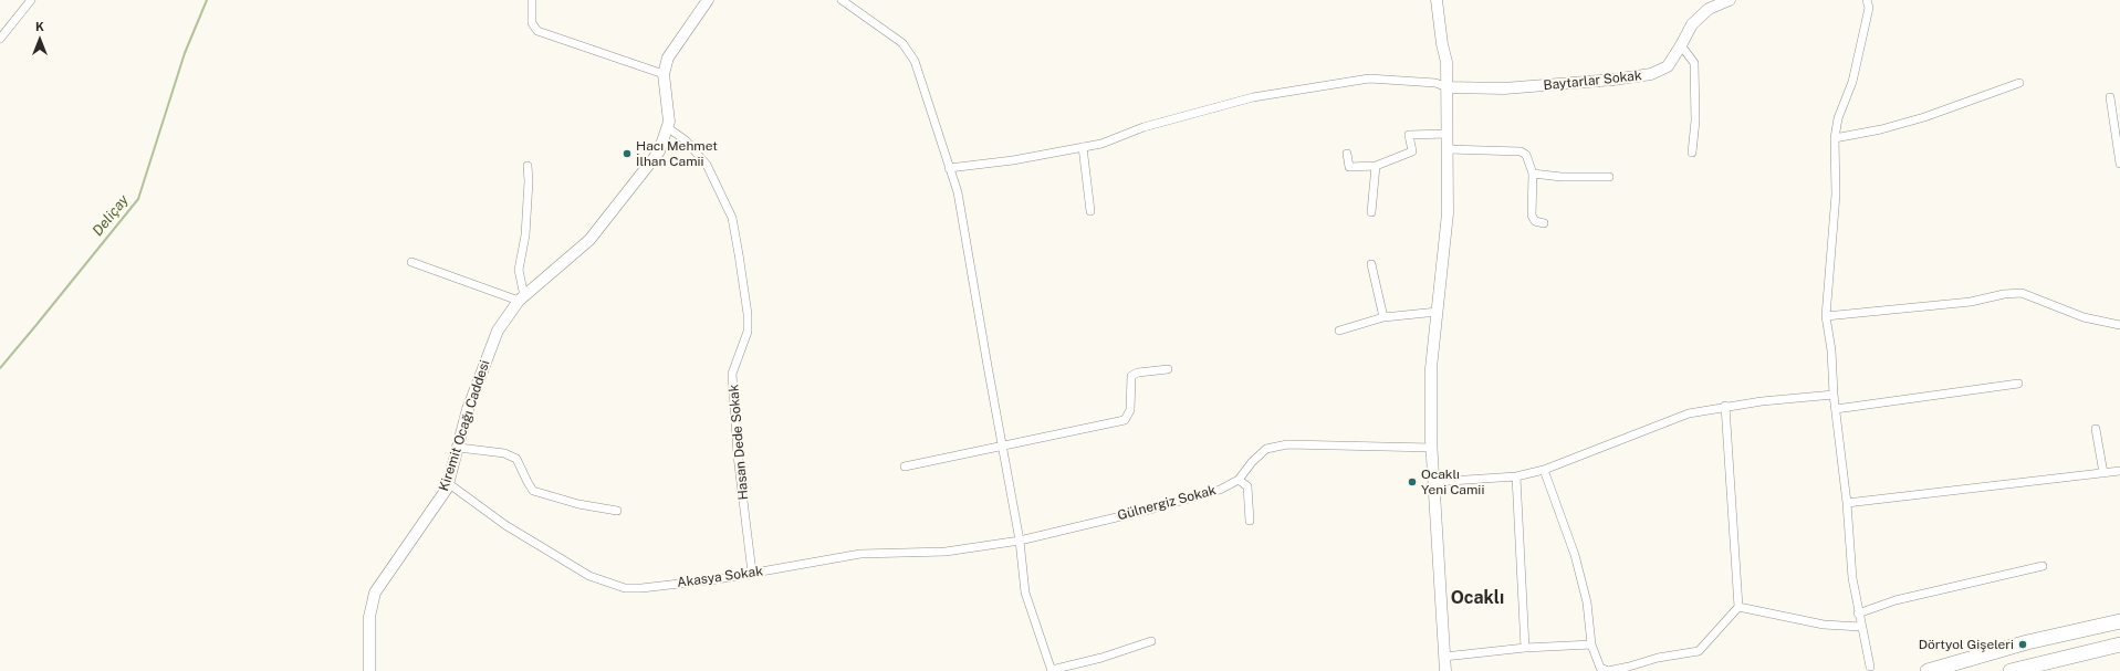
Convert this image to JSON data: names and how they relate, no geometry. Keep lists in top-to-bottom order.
{
  "streets": {
    "street": [
      "Baytarlar Sokak",
      "Kiremit Ocağı Caddesi",
      "Hasan Dede Sokak",
      "Gülnergiz Sokak",
      "Akasya Sokak"
    ]
  },
  "crossings": [
    ["Kiremit Ocağı Caddesi", "Hasan Dede Sokak"],
    ["Kiremit Ocağı Caddesi", "Akasya Sokak"],
    ["Hasan Dede Sokak", "Akasya Sokak"],
    ["Gülnergiz Sokak", "Akasya Sokak"]
  ],
  "districts": ["Ocaklı"],
  "water": ["Deliçay"],
  "places": ["Hacı Mehmet İlhan Camii", "Ocaklı Yeni Camii", "Dörtyol Gişeleri"],
  "north": "top"
}
